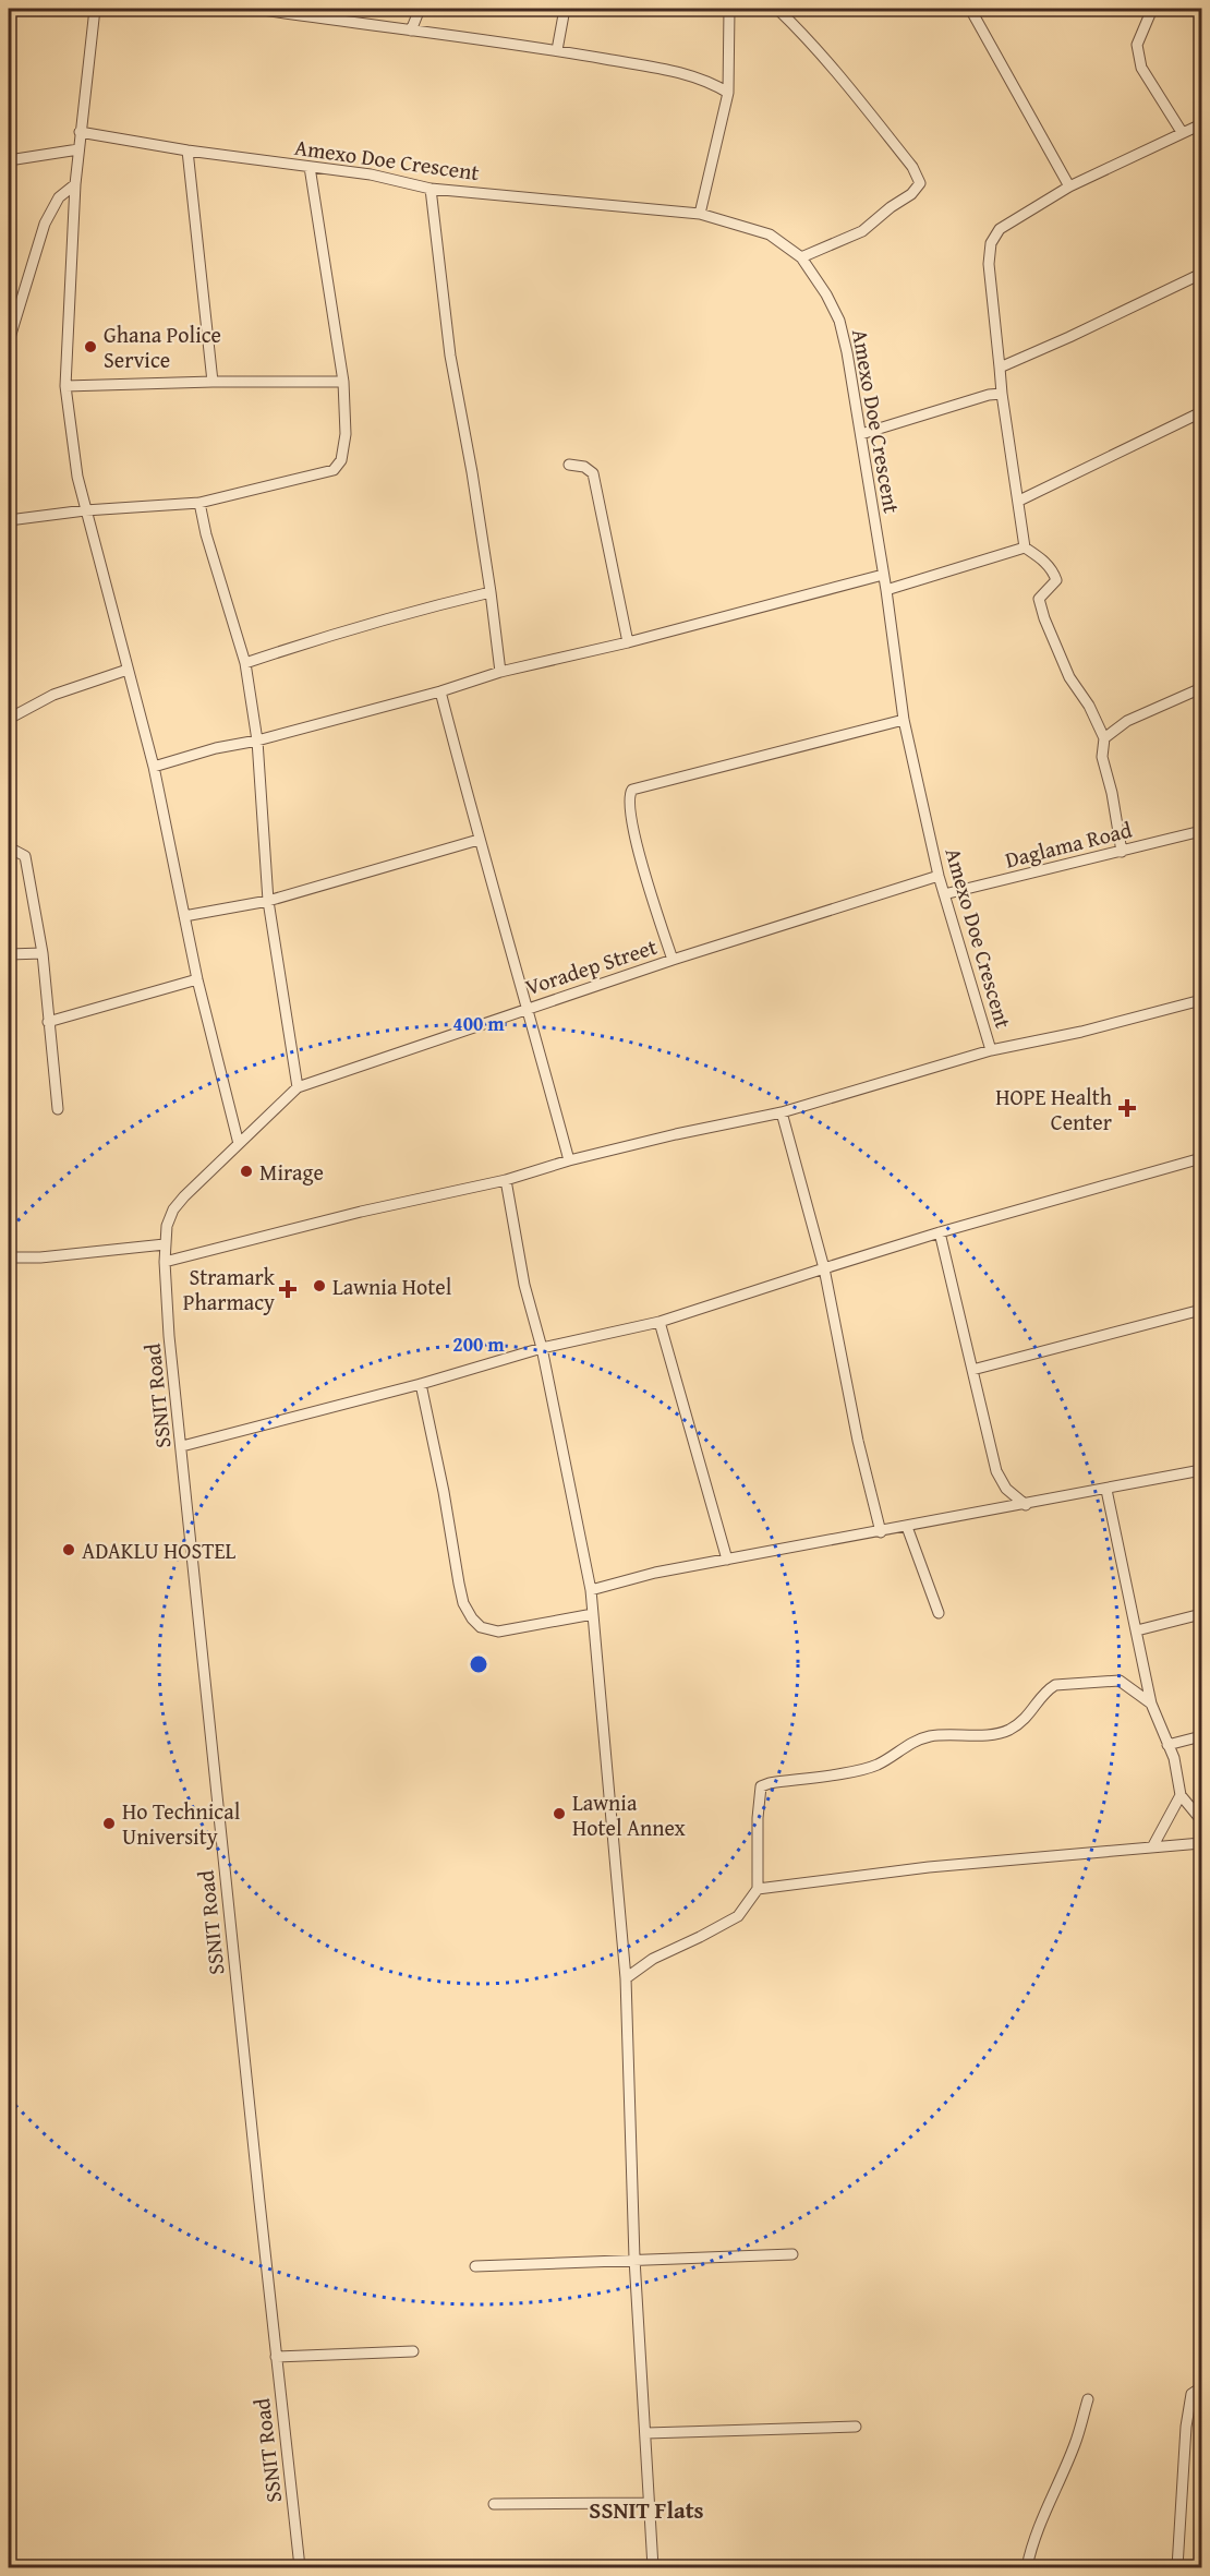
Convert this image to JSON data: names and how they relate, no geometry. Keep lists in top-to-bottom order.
{
  "streets": {
    "street": [
      "Amexo Doe Crescent",
      "Daglama Road",
      "Voradep Street",
      "SSNIT Road"
    ]
  },
  "crossings": [
    ["Amexo Doe Crescent", "Daglama Road"],
    ["Amexo Doe Crescent", "Voradep Street"],
    ["Voradep Street", "SSNIT Road"]
  ],
  "districts": ["SSNIT Flats"],
  "places": {
    "other": [
      "Ghana Police Service",
      "Mirage",
      "Lawnia Hotel",
      "ADAKLU HOSTEL",
      "Lawnia Hotel Annex",
      "Ho Technical University"
    ],
    "health": ["HOPE Health Center", "Stramark Pharmacy"]
  },
  "rings": ["400 m", "200 m"]
}
